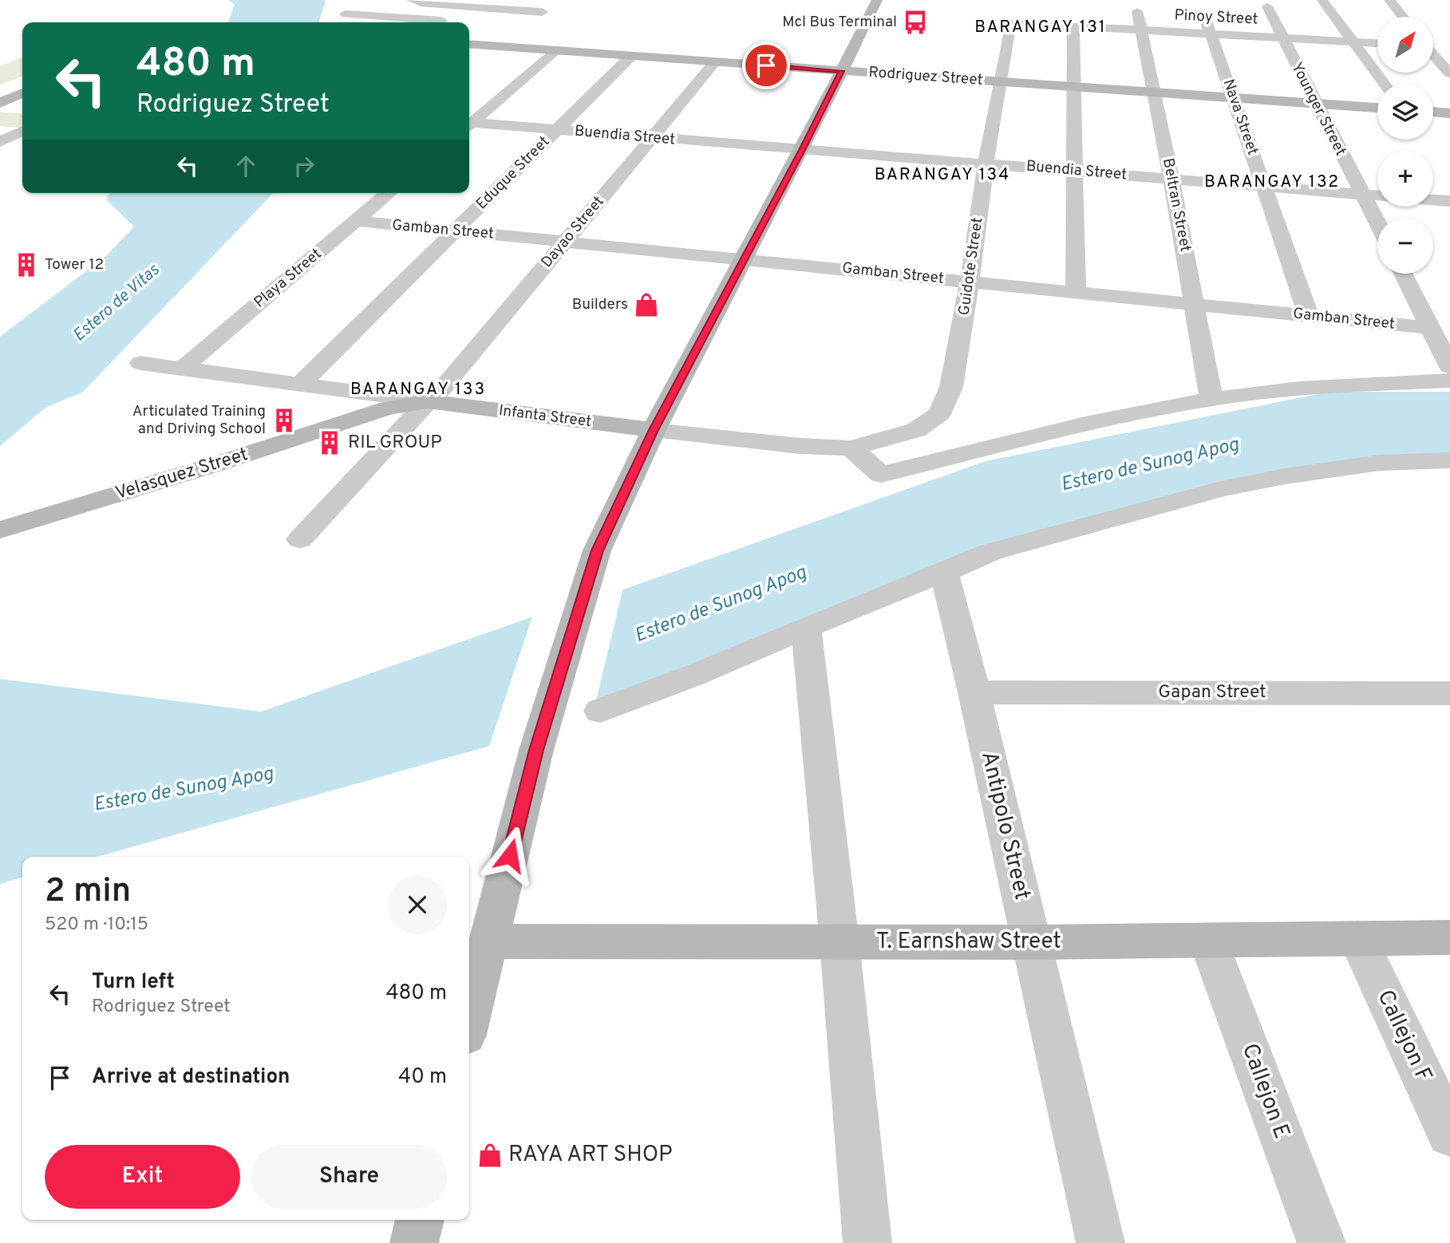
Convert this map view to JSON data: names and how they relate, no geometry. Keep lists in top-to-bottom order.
{
  "streets": {
    "street": [
      "Pinoy Street",
      "Rodriguez Street",
      "Younger Street",
      "Nava Street",
      "Buendia Street",
      "Eduque Street",
      "Beltran Street",
      "Gamban Street",
      "Dayao Street",
      "Guidote Street",
      "Playa Street",
      "Infanta Street",
      "Velasquez Street",
      "Gapan Street",
      "Antipolo Street",
      "T. Earnshaw Street",
      "Callejon F",
      "Callejon E"
    ]
  },
  "crossings": [
    ["Pinoy Street", "Younger Street"],
    ["Pinoy Street", "Nava Street"],
    ["Pinoy Street", "Beltran Street"],
    ["Pinoy Street", "Guidote Street"],
    ["Rodriguez Street", "Younger Street"],
    ["Rodriguez Street", "Nava Street"],
    ["Rodriguez Street", "Eduque Street"],
    ["Rodriguez Street", "Beltran Street"],
    ["Rodriguez Street", "Dayao Street"],
    ["Rodriguez Street", "Guidote Street"],
    ["Younger Street", "Buendia Street"],
    ["Nava Street", "Buendia Street"],
    ["Nava Street", "Gamban Street"],
    ["Buendia Street", "Eduque Street"],
    ["Buendia Street", "Beltran Street"],
    ["Buendia Street", "Dayao Street"],
    ["Buendia Street", "Guidote Street"],
    ["Eduque Street", "Gamban Street"],
    ["Eduque Street", "Infanta Street"],
    ["Beltran Street", "Gamban Street"],
    ["Gamban Street", "Dayao Street"],
    ["Gamban Street", "Guidote Street"],
    ["Gamban Street", "Playa Street"],
    ["Dayao Street", "Infanta Street"],
    ["Dayao Street", "Velasquez Street"],
    ["Guidote Street", "Infanta Street"],
    ["Playa Street", "Infanta Street"],
    ["Infanta Street", "Velasquez Street"],
    ["Gapan Street", "Antipolo Street"],
    ["Antipolo Street", "T. Earnshaw Street"],
    ["T. Earnshaw Street", "Callejon F"],
    ["T. Earnshaw Street", "Callejon E"]
  ],
  "districts": [
    "BARANGAY 131",
    "BARANGAY 134",
    "BARANGAY 132",
    "BARANGAY 133"
  ],
  "water": ["Estero de Vitas", "Estero de Sunog Apog"],
  "places": {
    "bus stop": ["Mcl Bus Terminal"],
    "building": ["Tower 12", "Articulated Training and Driving School", "RIL GROUP"],
    "shop": ["Builders", "RAYA ART SHOP"]
  },
  "north": "top right",
  "page": {
    "map_buttons": ["+", "−"],
    "turn": ["480 m", "Rodriguez Street"],
    "heading": ["2 min", "520 m · 10:15"],
    "list": [
      {
        "name": "Turn left",
        "note": "Rodriguez Street",
        "value": "480 m"
      },
      {
        "name": "Arrive at destination",
        "value": "40 m"
      }
    ],
    "buttons": ["Exit", "Share"]
  }
}
